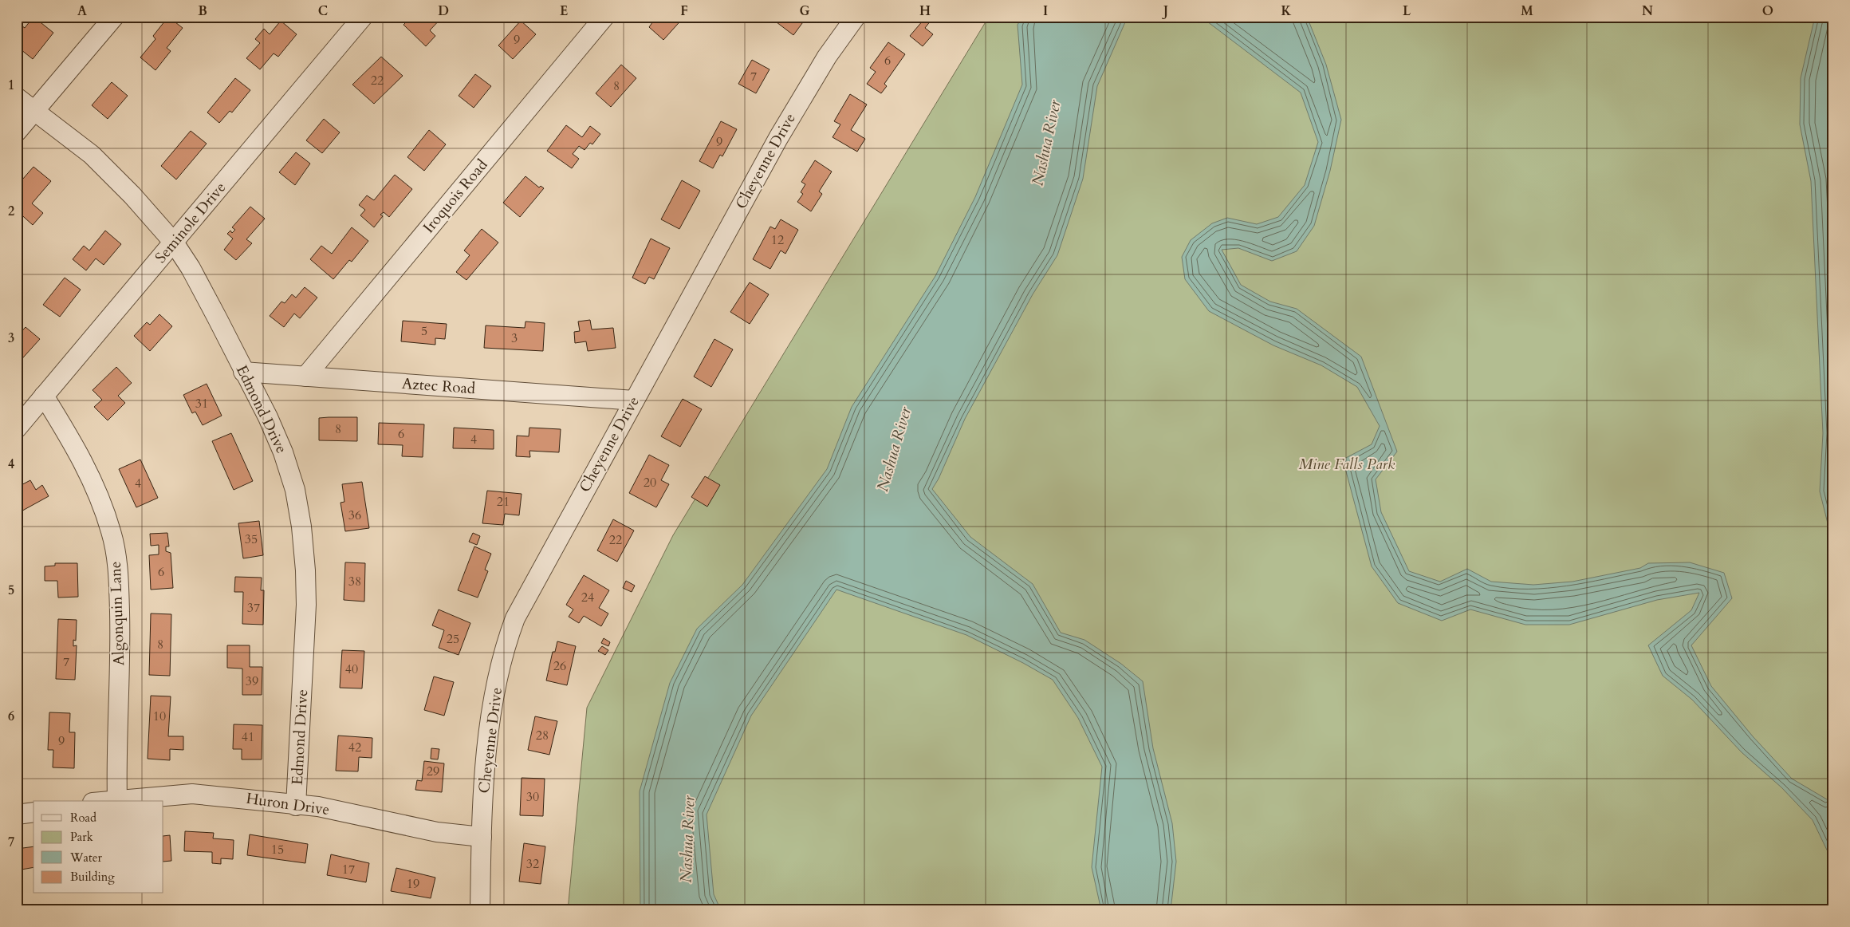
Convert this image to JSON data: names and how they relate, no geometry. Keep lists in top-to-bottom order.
{
  "streets": {
    "street": [
      "Cheyenne Drive",
      "Iroquois Road",
      "Seminole Drive",
      "Aztec Road",
      "Edmond Drive",
      "Algonquin Lane",
      "Huron Drive"
    ]
  },
  "crossings": [
    ["Cheyenne Drive", "Aztec Road"],
    ["Cheyenne Drive", "Huron Drive"],
    ["Iroquois Road", "Aztec Road"],
    ["Seminole Drive", "Edmond Drive"],
    ["Seminole Drive", "Algonquin Lane"],
    ["Aztec Road", "Edmond Drive"],
    ["Edmond Drive", "Huron Drive"],
    ["Algonquin Lane", "Huron Drive"]
  ],
  "water": ["Nashua River"],
  "parks": ["Mine Falls Park"],
  "house_numbers": [
    "9",
    "6",
    "7",
    "22",
    "8",
    "9",
    "12",
    "5",
    "3",
    "31",
    "8",
    "6",
    "4",
    "20",
    "4",
    "21",
    "36",
    "35",
    "22",
    "6",
    "38",
    "24",
    "37",
    "25",
    "8",
    "7",
    "26",
    "40",
    "39",
    "10",
    "28",
    "41",
    "9",
    "42",
    "29",
    "30",
    "15",
    "32",
    "17",
    "19"
  ],
  "legend": [
    "Road",
    "Park",
    "Water",
    "Building"
  ],
  "grid": {
    "columns": [
      "A",
      "B",
      "C",
      "D",
      "E",
      "F",
      "G",
      "H",
      "I",
      "J",
      "K",
      "L",
      "M",
      "N",
      "O"
    ],
    "rows": [
      "1",
      "2",
      "3",
      "4",
      "5",
      "6",
      "7"
    ]
  }
}
